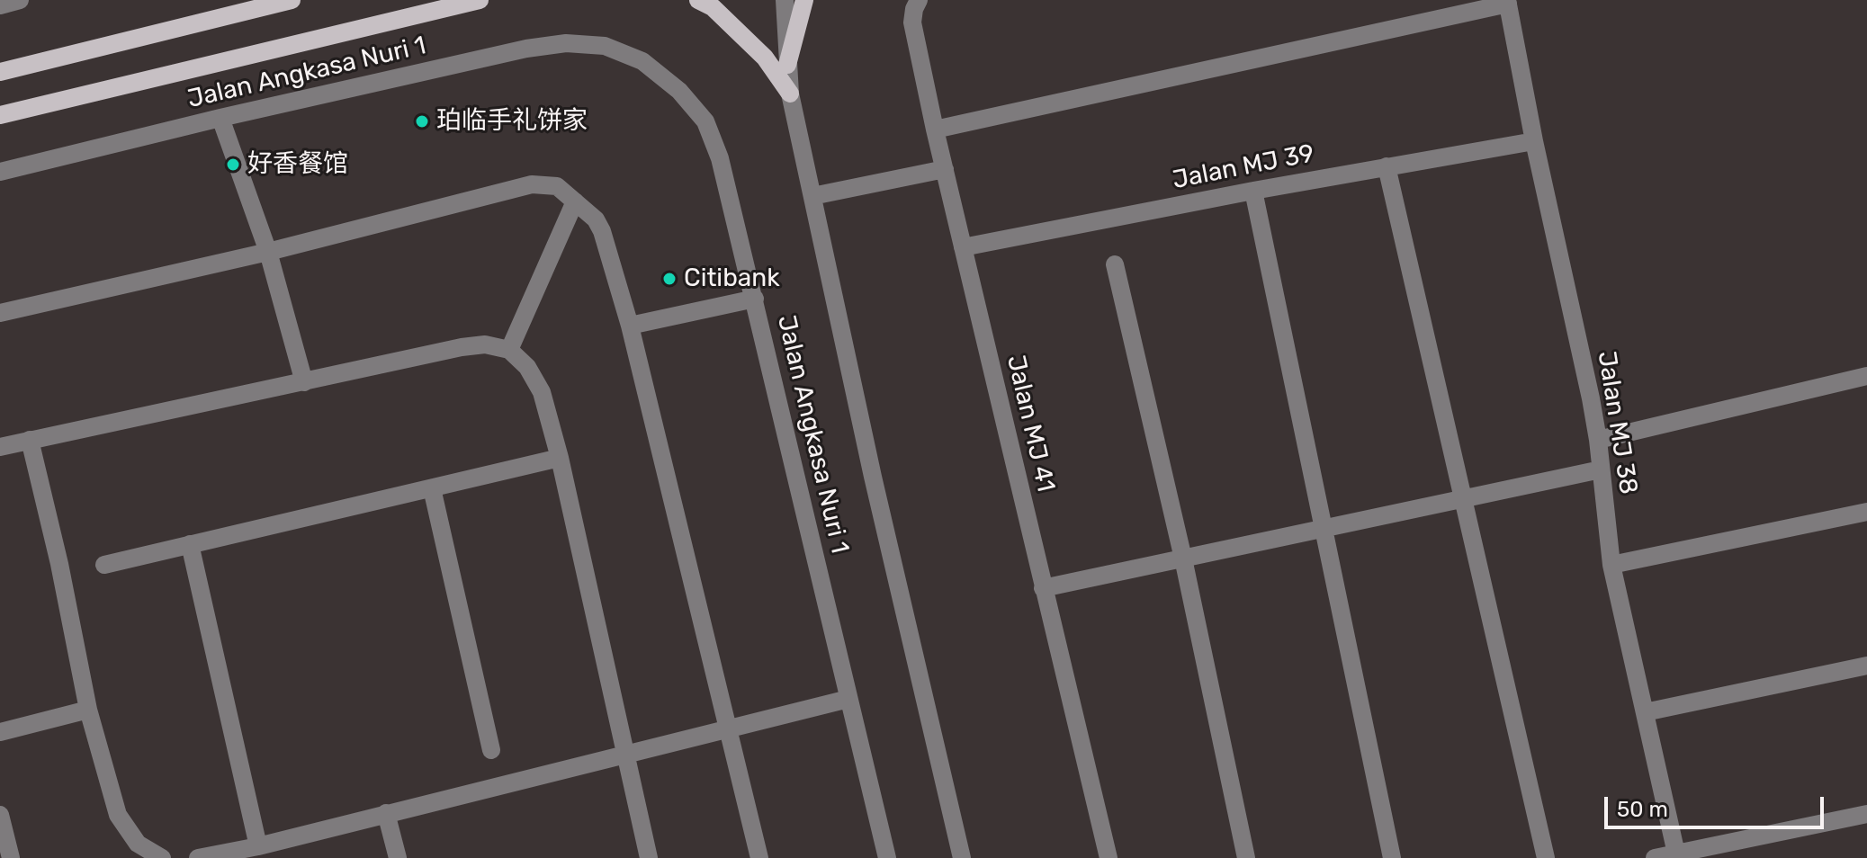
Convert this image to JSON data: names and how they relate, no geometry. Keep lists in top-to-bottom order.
{
  "streets": {
    "street": [
      "Jalan Angkasa Nuri 1",
      "Jalan MJ 39",
      "Jalan MJ 38",
      "Jalan MJ 41"
    ]
  },
  "crossings": [
    ["Jalan MJ 39", "Jalan MJ 38"],
    ["Jalan MJ 39", "Jalan MJ 41"]
  ],
  "places": ["珀临手礼饼家", "好香餐馆", "Citibank"],
  "scale_bar": "50 m"
}
